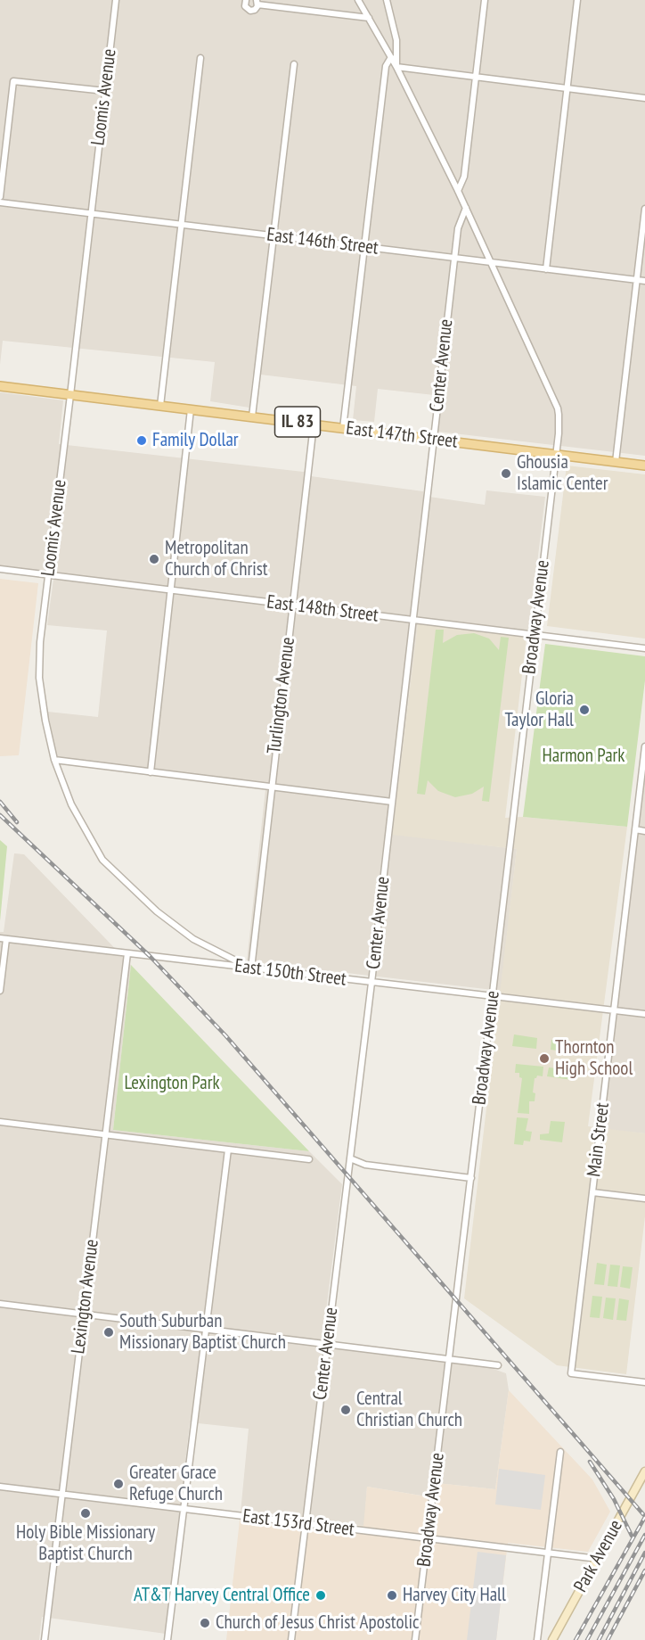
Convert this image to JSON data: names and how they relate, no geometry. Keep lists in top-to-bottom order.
{
  "streets": {
    "main road": ["IL 83", "East 147th Street"],
    "street": [
      "Loomis Avenue",
      "East 146th Street",
      "Center Avenue",
      "East 148th Street",
      "Broadway Avenue",
      "Turlington Avenue",
      "East 150th Street",
      "Main Street",
      "Lexington Avenue",
      "East 153rd Street",
      "Park Avenue"
    ]
  },
  "crossings": [
    ["Loomis Avenue", "East 146th Street"],
    ["Loomis Avenue", "East 147th Street"],
    ["Loomis Avenue", "East 148th Street"],
    ["Loomis Avenue", "Turlington Avenue"],
    ["Loomis Avenue", "East 150th Street"],
    ["East 146th Street", "Center Avenue"],
    ["East 146th Street", "Broadway Avenue"],
    ["Center Avenue", "East 147th Street"],
    ["Center Avenue", "East 148th Street"],
    ["Center Avenue", "Broadway Avenue"],
    ["Center Avenue", "East 150th Street"],
    ["Center Avenue", "East 153rd Street"],
    ["East 147th Street", "Broadway Avenue"],
    ["East 147th Street", "Turlington Avenue"],
    ["East 148th Street", "Broadway Avenue"],
    ["East 148th Street", "Turlington Avenue"],
    ["Broadway Avenue", "East 150th Street"],
    ["Broadway Avenue", "East 153rd Street"],
    ["Turlington Avenue", "East 150th Street"],
    ["East 150th Street", "Main Street"],
    ["East 150th Street", "Lexington Avenue"],
    ["Lexington Avenue", "East 153rd Street"],
    ["East 153rd Street", "Park Avenue"]
  ],
  "parks": ["Harmon Park", "Lexington Park"],
  "places": [
    "Family Dollar",
    "Ghousia Islamic Center",
    "Metropolitan Church of Christ",
    "Gloria Taylor Hall",
    "Thornton High School",
    "South Suburban Missionary Baptist Church",
    "Central Christian Church",
    "Greater Grace Refuge Church",
    "Holy Bible Missionary Baptist Church",
    "AT&T Harvey Central Office",
    "Harvey City Hall",
    "Church of Jesus Christ Apostolic"
  ]
}
